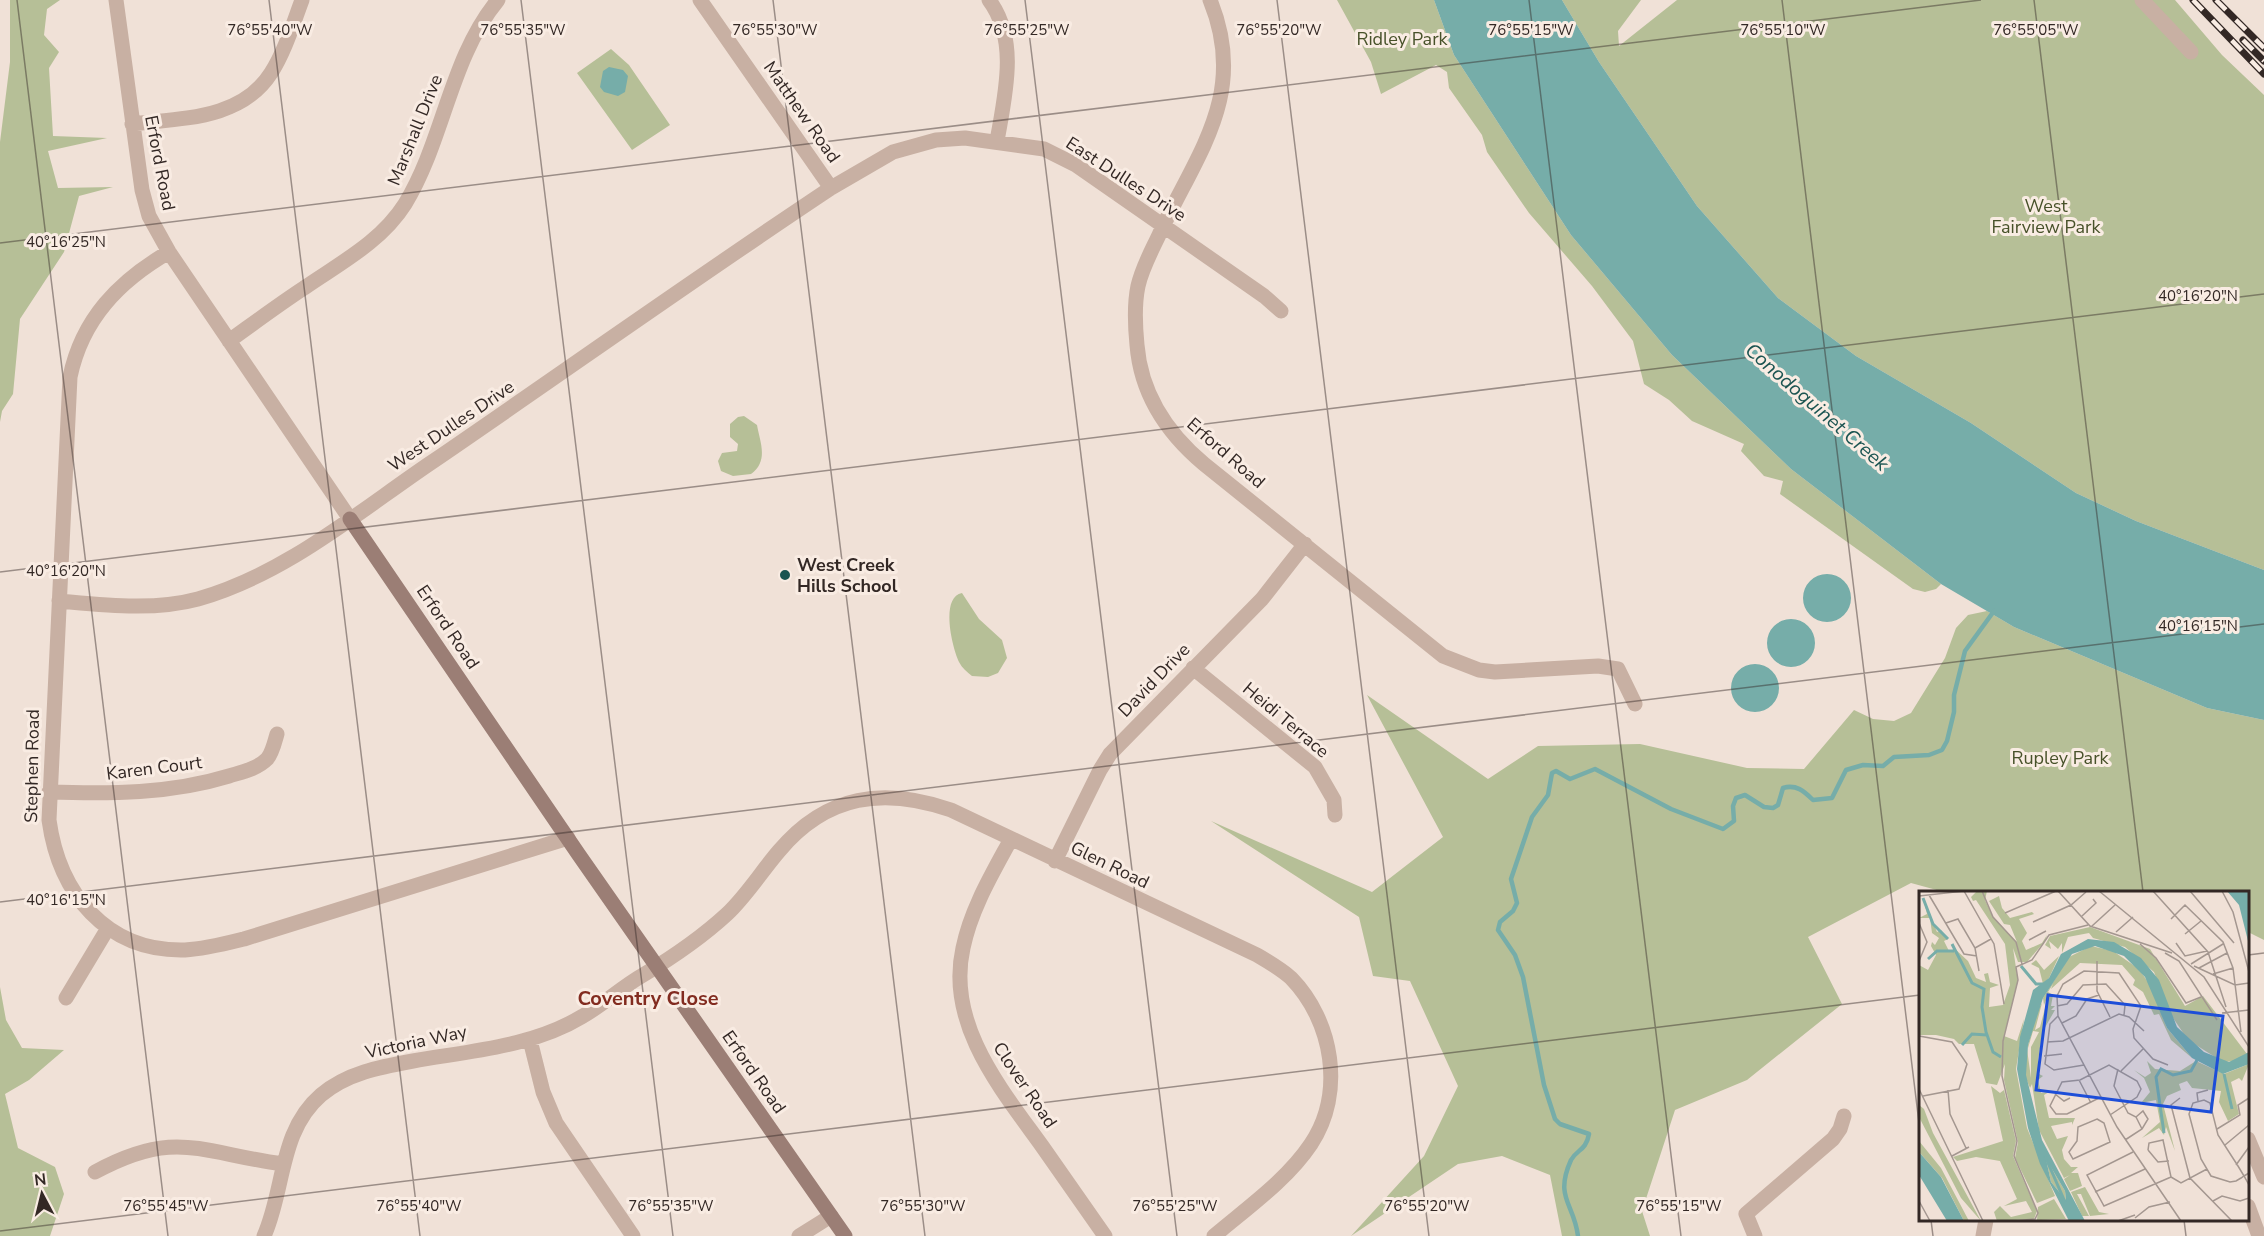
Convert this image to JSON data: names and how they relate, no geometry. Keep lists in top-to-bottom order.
{
  "streets": {
    "street": [
      "Matthew Road",
      "Marshall Drive",
      "Erford Road",
      "East Dulles Drive",
      "West Dulles Drive",
      "David Drive",
      "Heidi Terrace",
      "Stephen Road",
      "Karen Court",
      "Glen Road",
      "Victoria Way",
      "Clover Road"
    ]
  },
  "crossings": [
    ["Matthew Road", "East Dulles Drive"],
    ["Matthew Road", "West Dulles Drive"],
    ["Marshall Drive", "Erford Road"],
    ["Erford Road", "East Dulles Drive"],
    ["Erford Road", "West Dulles Drive"],
    ["Erford Road", "David Drive"],
    ["Erford Road", "Stephen Road"],
    ["Erford Road", "Glen Road"],
    ["Erford Road", "Victoria Way"],
    ["East Dulles Drive", "West Dulles Drive"],
    ["West Dulles Drive", "Stephen Road"],
    ["David Drive", "Heidi Terrace"],
    ["David Drive", "Glen Road"],
    ["Stephen Road", "Karen Court"],
    ["Glen Road", "Victoria Way"],
    ["Glen Road", "Clover Road"]
  ],
  "districts": ["Coventry Close"],
  "water": ["Conodoguinet Creek"],
  "parks": ["Ridley Park", "West Fairview Park", "Rupley Park"],
  "places": ["West Creek Hills School"],
  "north": "top",
  "coordinates": [
    "76°55'40\"W",
    "76°55'35\"W",
    "76°55'30\"W",
    "76°55'25\"W",
    "76°55'20\"W",
    "76°55'15\"W",
    "76°55'10\"W",
    "76°55'05\"W",
    "40°16'25\"N",
    "40°16'20\"N",
    "40°16'15\"N",
    "76°55'45\"W"
  ]
}
